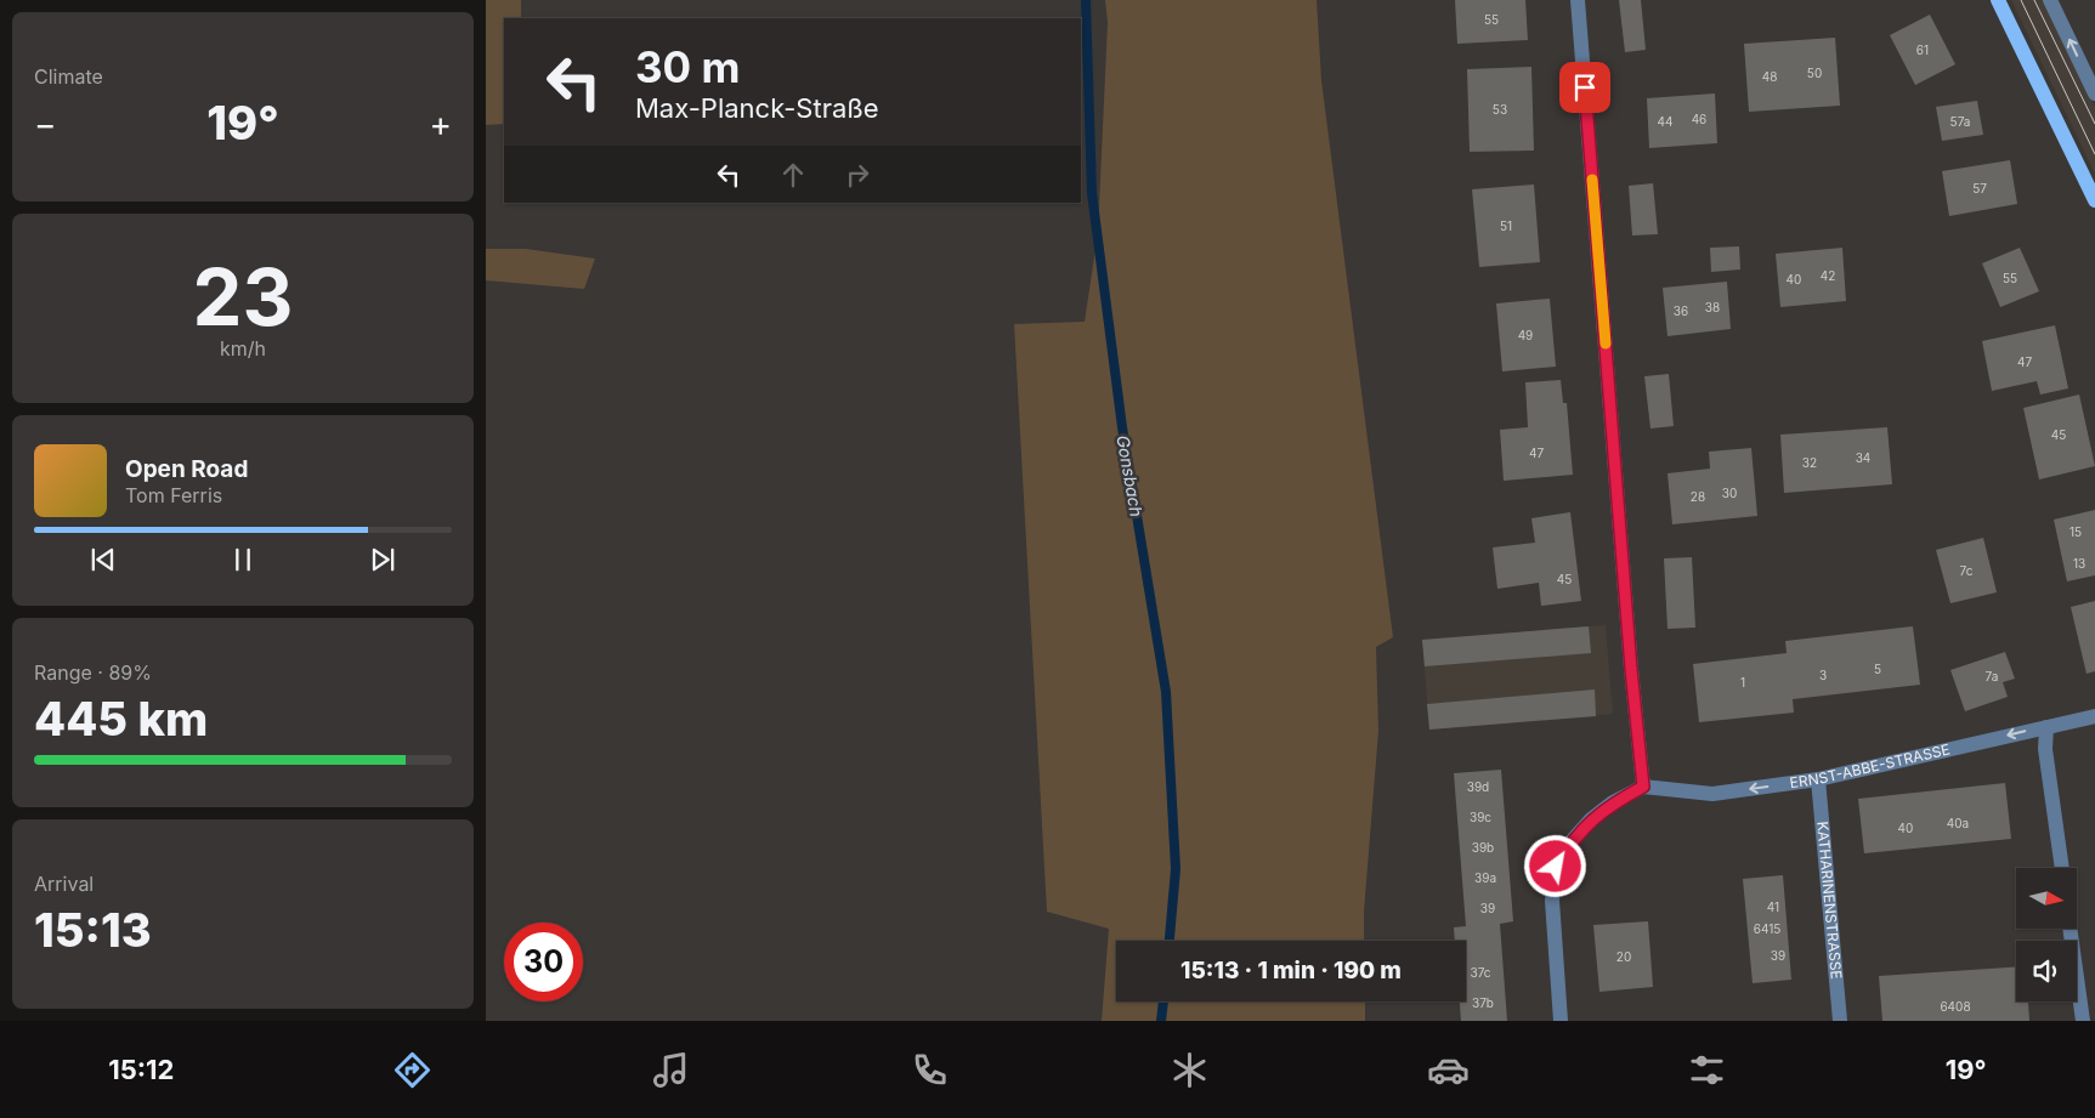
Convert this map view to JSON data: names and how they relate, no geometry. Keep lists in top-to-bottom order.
{
  "streets": {
    "street": ["ERNST-ABBE-STRASSE", "KATHARINENSTRASSE"]
  },
  "crossings": [
    ["ERNST-ABBE-STRASSE", "KATHARINENSTRASSE"]
  ],
  "one_way": ["ERNST-ABBE-STRASSE"],
  "water": ["Gonsbach"],
  "house_numbers": [
    "55",
    "61",
    "50",
    "48",
    "53",
    "46",
    "44",
    "57a",
    "57",
    "51",
    "42",
    "55",
    "40",
    "38",
    "36",
    "49",
    "47",
    "45",
    "47",
    "34",
    "32",
    "30",
    "28",
    "15",
    "13",
    "7c",
    "45",
    "5",
    "3",
    "7a",
    "1",
    "39d",
    "39c",
    "40a",
    "40",
    "39b",
    "39a",
    "41",
    "39",
    "6415",
    "39",
    "20",
    "37c",
    "37b",
    "6408"
  ],
  "north": "right",
  "page": {
    "tile": [
      "Climate",
      ["23", "km/h"],
      ["Range · 89%", "445 km"],
      ["Arrival", "15:13"]
    ],
    "turn": ["30 m", "Max-Planck-Straße"],
    "heat": ["−", "19°", "+"],
    "song": ["Open Road", "Tom Ferris"],
    "limit": "30",
    "trip": "15:13 · 1 min · 190 m",
    "tabs": ["15:12", "19°"]
  }
}
